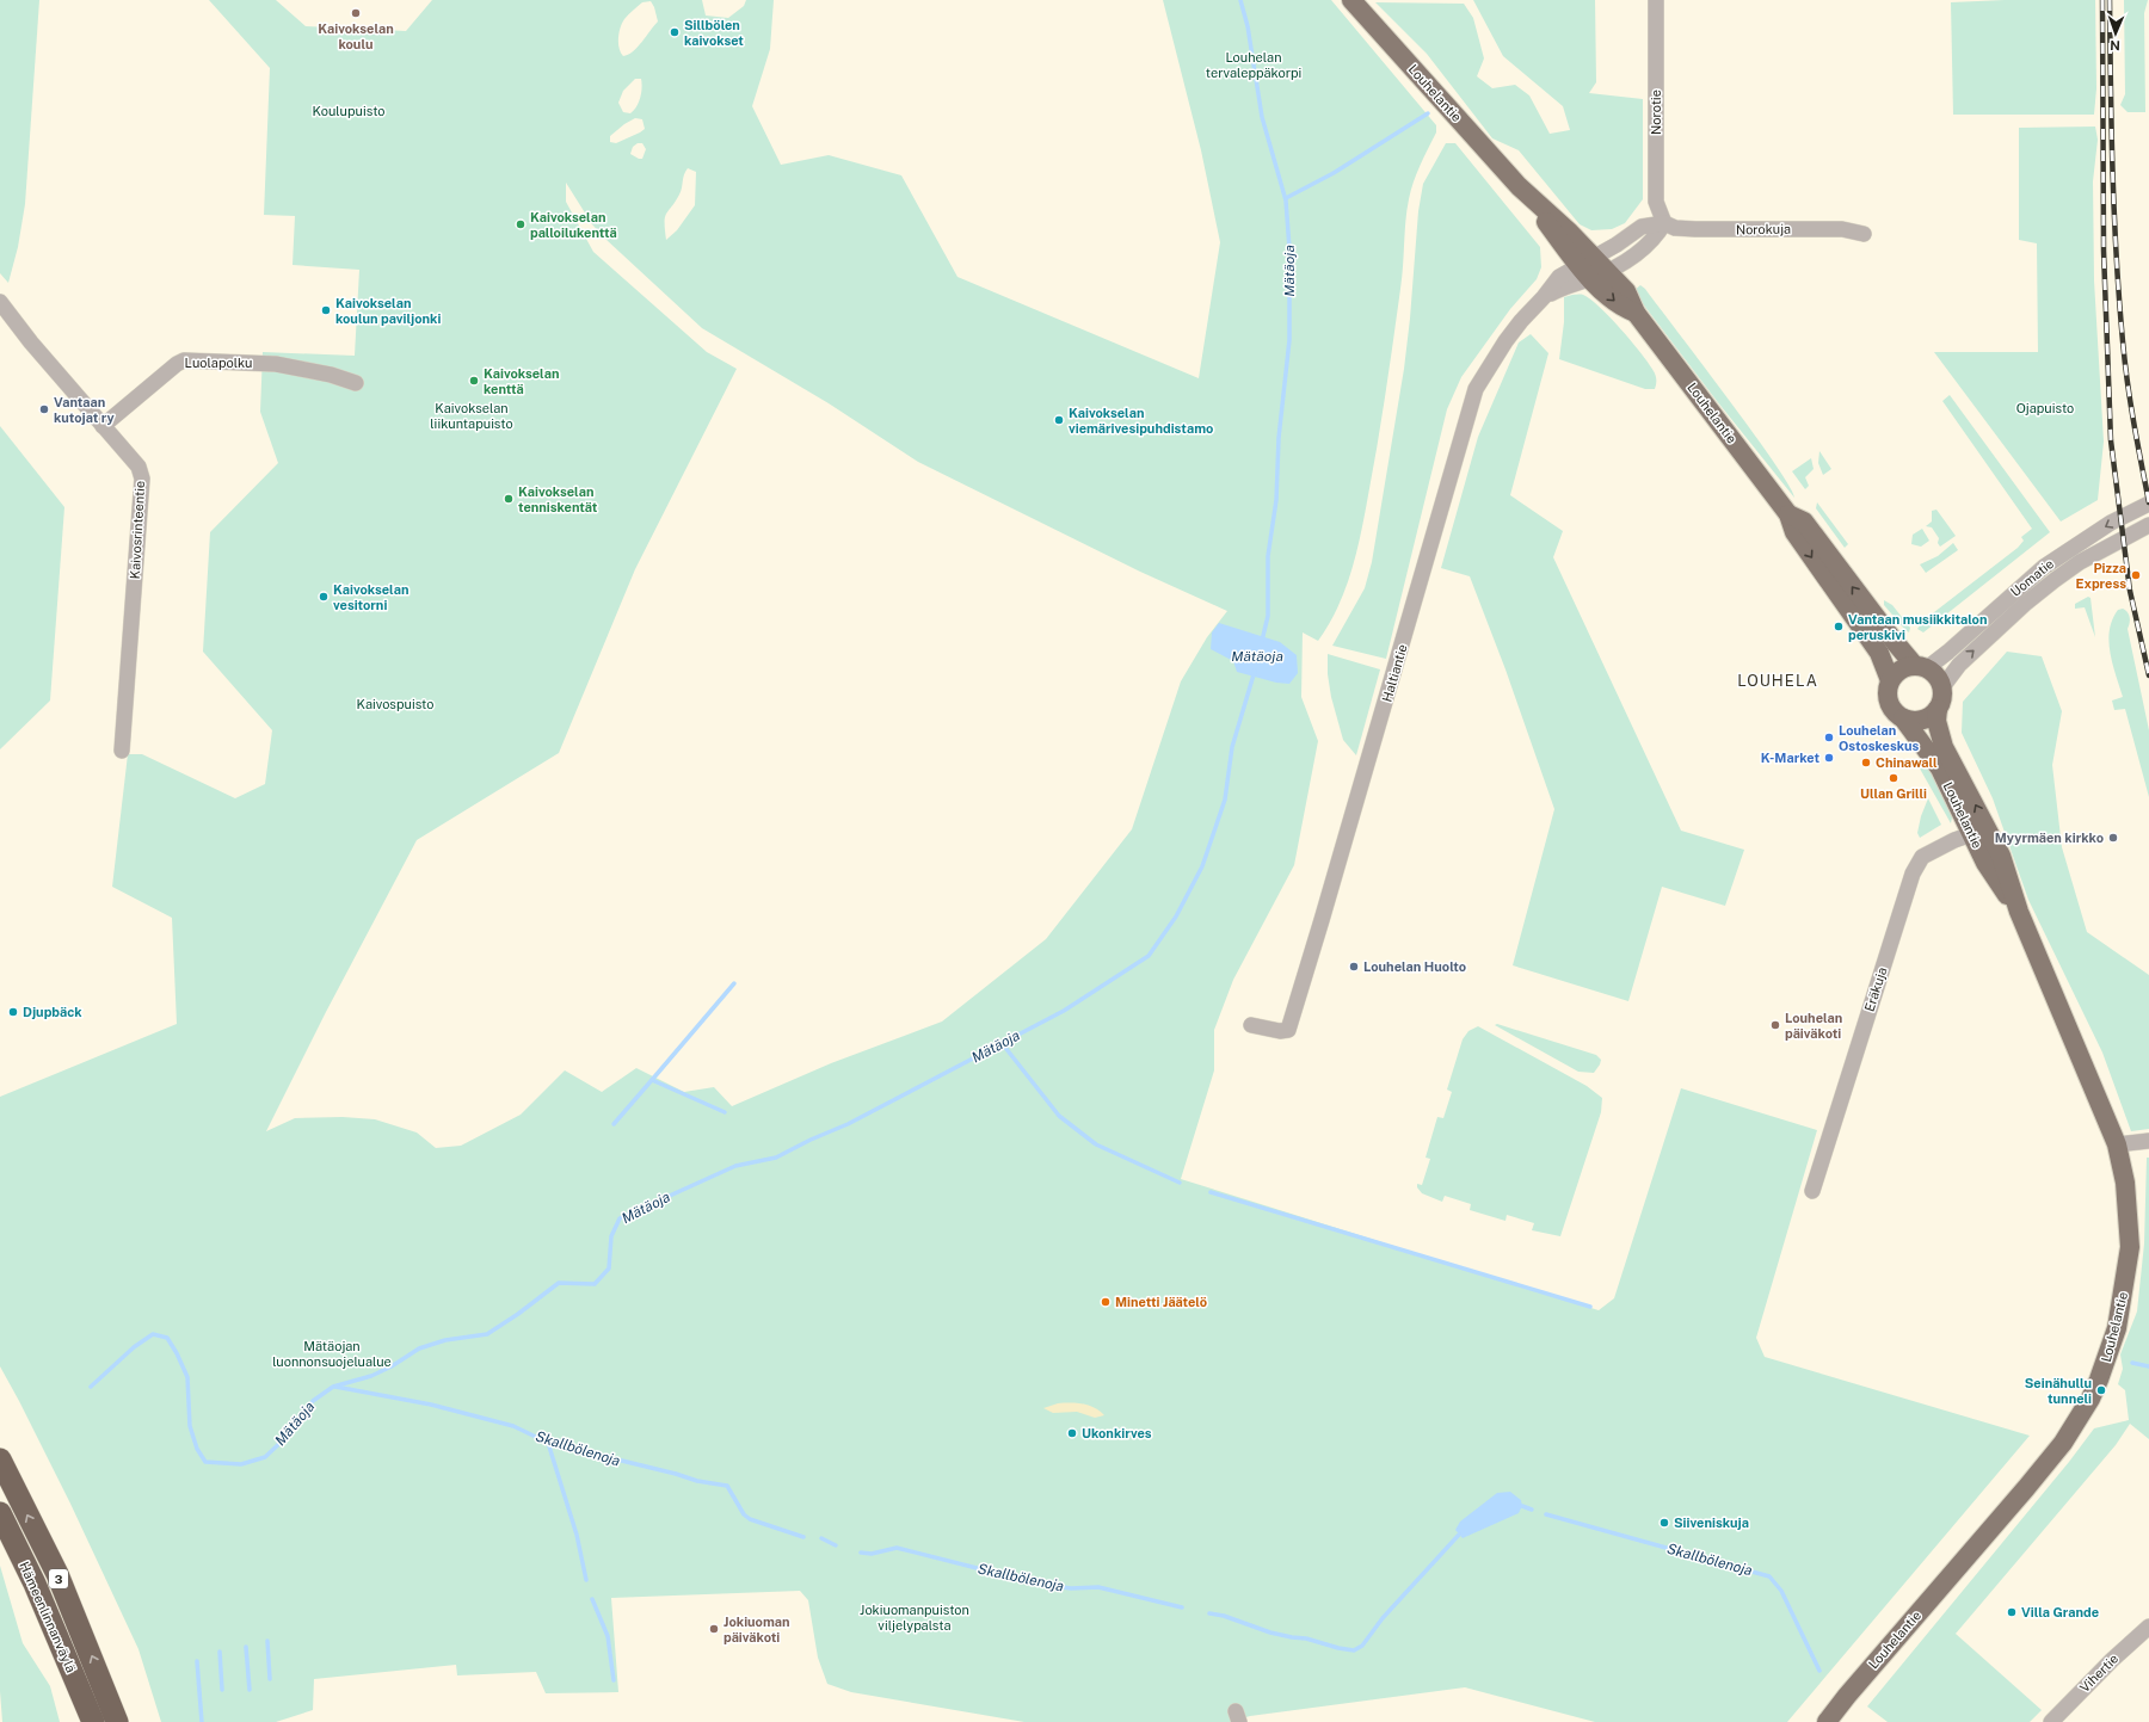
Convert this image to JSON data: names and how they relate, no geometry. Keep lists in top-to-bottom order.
{
  "streets": {
    "highway": ["3", "Hämeenlinnanväylä"],
    "main road": ["Louhelantie"],
    "street": [
      "Norotie",
      "Norokuja",
      "Luolapolku",
      "Kaivosrinteentie",
      "Uomatie",
      "Haltiantie",
      "Eräkuja",
      "Vihertie"
    ]
  },
  "crossings": [
    ["Louhelantie", "Uomatie"],
    ["Louhelantie", "Haltiantie"],
    ["Louhelantie", "Eräkuja"],
    ["Norotie", "Norokuja"],
    ["Luolapolku", "Kaivosrinteentie"]
  ],
  "districts": ["LOUHELA"],
  "water": ["Mätäoja", "Skallbölenoja"],
  "parks": [
    "Louhelan tervaleppäkorpi",
    "Koulupuisto",
    "Kaivokselan liikuntapuisto",
    "Ojapuisto",
    "Kaivospuisto",
    "Mätäojan luonnonsuojelualue",
    "Jokiuomanpuiston viljelypalsta"
  ],
  "places": [
    "Kaivokselan koulu",
    "Sillbölen kaivokset",
    "Kaivokselan palloilukenttä",
    "Kaivokselan koulun paviljonki",
    "Kaivokselan kenttä",
    "Vantaan kutojat ry",
    "Kaivokselan viemärivesipuhdistamo",
    "Kaivokselan tenniskentät",
    "Pizza Express",
    "Kaivokselan vesitorni",
    "Vantaan musiikkitalon peruskivi",
    "Louhelan Ostoskeskus",
    "K-Market",
    "Chinawall",
    "Ullan Grilli",
    "Myyrmäen kirkko",
    "Louhelan Huolto",
    "Djupbäck",
    "Louhelan päiväkoti",
    "Minetti Jäätelö",
    "Seinähullu tunneli",
    "Ukonkirves",
    "Siiveniskuja",
    "Villa Grande",
    "Jokiuoman päiväkoti"
  ],
  "north": "bottom"
}
